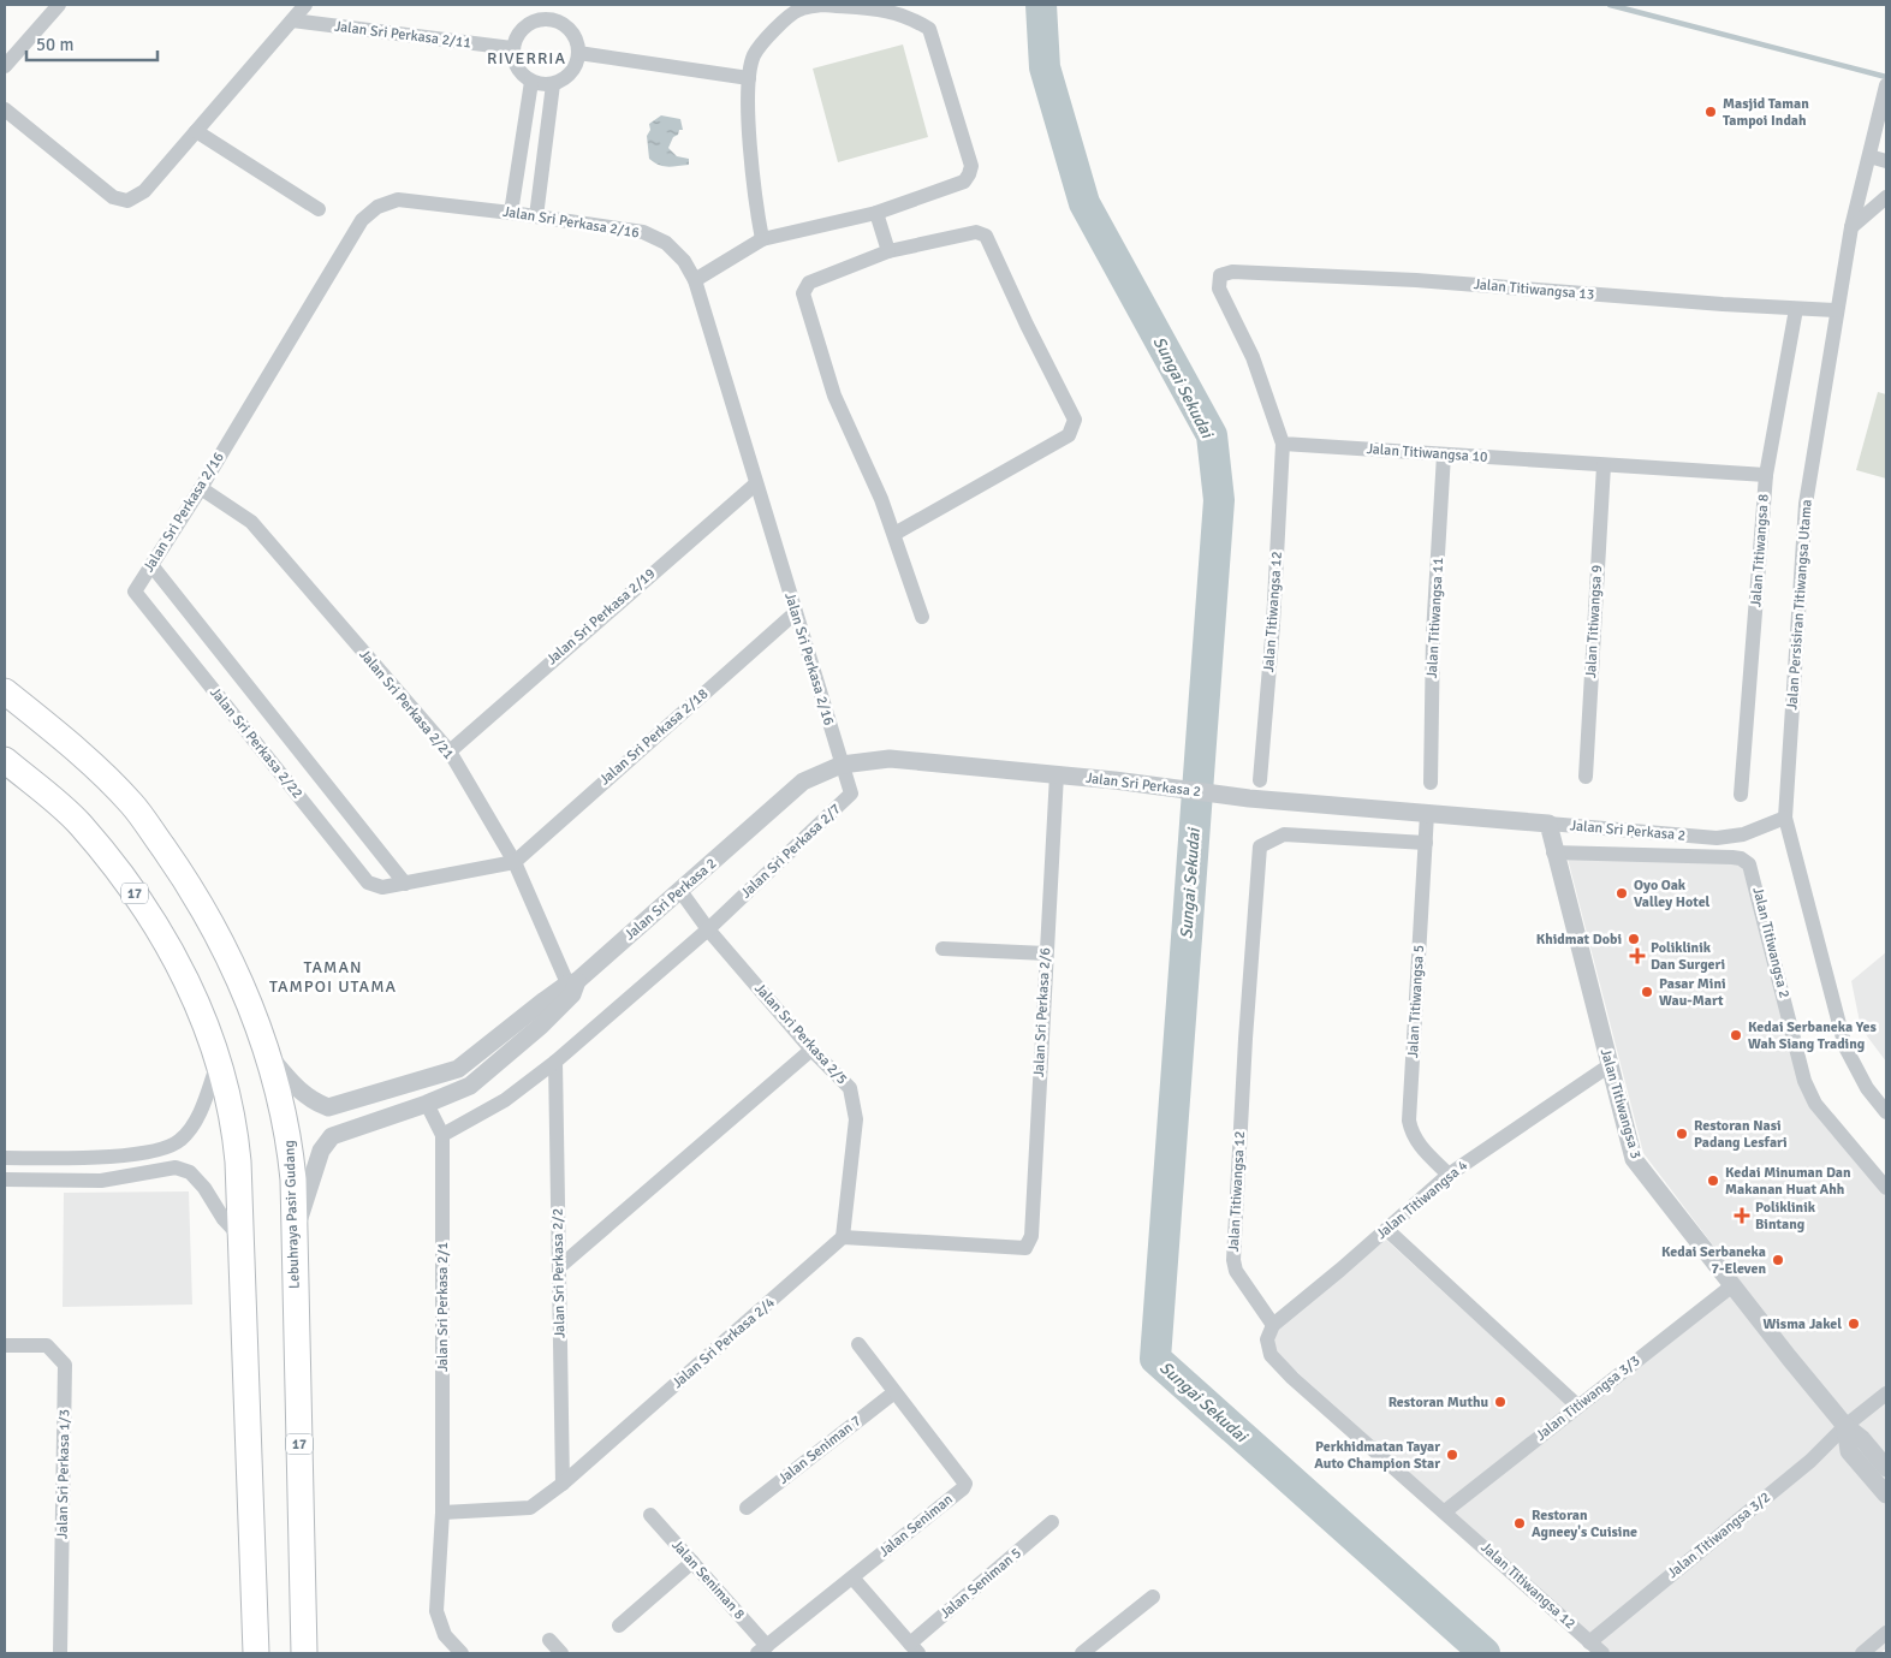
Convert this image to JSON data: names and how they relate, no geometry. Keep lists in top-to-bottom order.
{
  "streets": {
    "highway": ["17", "Lebuhraya Pasir Gudang"],
    "street": [
      "Jalan Sri Perkasa 2/11",
      "Jalan Sri Perkasa 2/16",
      "Jalan Titiwangsa 13",
      "Jalan Titiwangsa 10",
      "Jalan Titiwangsa 8",
      "Jalan Persisiran Titiwangsa Utama",
      "Jalan Titiwangsa 12",
      "Jalan Sri Perkasa 2/19",
      "Jalan Titiwangsa 11",
      "Jalan Titiwangsa 9",
      "Jalan Sri Perkasa 2/21",
      "Jalan Sri Perkasa 2/18",
      "Jalan Sri Perkasa 2/22",
      "Jalan Sri Perkasa 2",
      "Jalan Sri Perkasa 2/7",
      "Jalan Titiwangsa 2",
      "Jalan Titiwangsa 5",
      "Jalan Sri Perkasa 2/6",
      "Jalan Sri Perkasa 2/5",
      "Jalan Titiwangsa 3",
      "Jalan Titiwangsa 4",
      "Jalan Sri Perkasa 2/2",
      "Jalan Sri Perkasa 2/1",
      "Jalan Sri Perkasa 2/4",
      "Jalan Titiwangsa 3/3",
      "Jalan Seniman 7",
      "Jalan Sri Perkasa 1/3",
      "Jalan Seniman",
      "Jalan Titiwangsa 3/2",
      "Jalan Seniman 8",
      "Jalan Seniman 5"
    ]
  },
  "crossings": [
    ["Jalan Sri Perkasa 2/16", "Jalan Sri Perkasa 2/19"],
    ["Jalan Sri Perkasa 2/16", "Jalan Sri Perkasa 2/21"],
    ["Jalan Sri Perkasa 2/16", "Jalan Sri Perkasa 2/18"],
    ["Jalan Sri Perkasa 2/16", "Jalan Sri Perkasa 2/22"],
    ["Jalan Sri Perkasa 2/16", "Jalan Sri Perkasa 2"],
    ["Jalan Sri Perkasa 2/16", "Jalan Sri Perkasa 2/7"],
    ["Jalan Titiwangsa 13", "Jalan Titiwangsa 10"],
    ["Jalan Titiwangsa 13", "Jalan Titiwangsa 8"],
    ["Jalan Titiwangsa 13", "Jalan Persisiran Titiwangsa Utama"],
    ["Jalan Titiwangsa 13", "Jalan Titiwangsa 12"],
    ["Jalan Titiwangsa 10", "Jalan Titiwangsa 8"],
    ["Jalan Titiwangsa 10", "Jalan Titiwangsa 12"],
    ["Jalan Titiwangsa 10", "Jalan Titiwangsa 11"],
    ["Jalan Titiwangsa 10", "Jalan Titiwangsa 9"],
    ["Jalan Persisiran Titiwangsa Utama", "Jalan Sri Perkasa 2"],
    ["Jalan Titiwangsa 12", "Jalan Titiwangsa 5"],
    ["Jalan Titiwangsa 12", "Jalan Titiwangsa 4"],
    ["Jalan Titiwangsa 12", "Jalan Titiwangsa 3/3"],
    ["Jalan Titiwangsa 12", "Jalan Titiwangsa 3/2"],
    ["Jalan Sri Perkasa 2/19", "Jalan Sri Perkasa 2/21"],
    ["Jalan Sri Perkasa 2/21", "Jalan Sri Perkasa 2/18"],
    ["Jalan Sri Perkasa 2/21", "Jalan Sri Perkasa 2"],
    ["Jalan Sri Perkasa 2", "Jalan Sri Perkasa 2/7"],
    ["Jalan Sri Perkasa 2", "Jalan Titiwangsa 5"],
    ["Jalan Sri Perkasa 2", "Jalan Sri Perkasa 2/6"],
    ["Jalan Sri Perkasa 2", "Jalan Sri Perkasa 2/5"],
    ["Jalan Sri Perkasa 2", "Jalan Titiwangsa 3"],
    ["Jalan Sri Perkasa 2", "Lebuhraya Pasir Gudang"],
    ["Jalan Sri Perkasa 2", "Jalan Sri Perkasa 2/1"],
    ["Jalan Sri Perkasa 2/7", "Jalan Sri Perkasa 2/5"],
    ["Jalan Titiwangsa 2", "Jalan Titiwangsa 3"],
    ["Jalan Titiwangsa 5", "Jalan Titiwangsa 4"],
    ["Jalan Sri Perkasa 2/6", "Jalan Sri Perkasa 2/5"],
    ["Jalan Sri Perkasa 2/6", "Jalan Sri Perkasa 2/4"],
    ["Jalan Sri Perkasa 2/5", "Jalan Sri Perkasa 2/4"],
    ["Jalan Titiwangsa 3", "Jalan Titiwangsa 4"],
    ["Jalan Titiwangsa 3", "Jalan Titiwangsa 3/3"],
    ["Jalan Titiwangsa 3", "Jalan Titiwangsa 3/2"],
    ["Jalan Sri Perkasa 2/2", "Jalan Sri Perkasa 2/4"],
    ["Jalan Sri Perkasa 2/1", "Jalan Sri Perkasa 2/4"],
    ["Jalan Seniman 7", "Jalan Seniman"],
    ["Jalan Seniman", "Jalan Seniman 8"]
  ],
  "districts": ["RIVERRIA", "TAMAN TAMPOI UTAMA"],
  "water": ["Sungai Sekudai"],
  "places": {
    "other": [
      "Masjid Taman Tampoi Indah",
      "Oyo Oak Valley Hotel",
      "Khidmat Dobi",
      "Pasar Mini Wau-Mart",
      "Kedai Serbaneka Yes Wah Siang Trading",
      "Restoran Nasi Padang Lesfari",
      "Kedai Minuman Dan Makanan Huat Ahh",
      "Kedai Serbaneka 7-Eleven",
      "Wisma Jakel",
      "Restoran Muthu",
      "Perkhidmatan Tayar Auto Champion Star",
      "Restoran Agneey's Cuisine"
    ],
    "health": ["Poliklinik Dan Surgeri", "Poliklinik Bintang"]
  },
  "scale_bar": "50 m"
}
